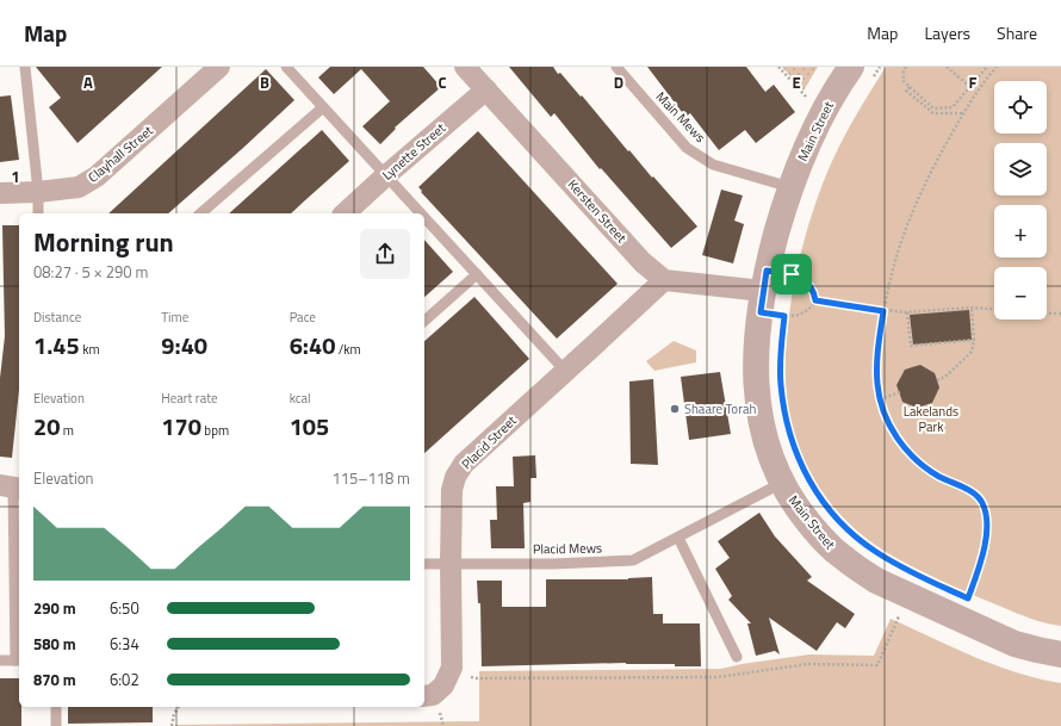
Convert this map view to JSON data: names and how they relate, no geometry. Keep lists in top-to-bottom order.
{
  "streets": {
    "street": [
      "Main Street",
      "Lynette Street",
      "Clayhall Street",
      "Kersten Street",
      "Placid Street"
    ],
    "lane": ["Main Mews", "Placid Mews"]
  },
  "crossings": [
    ["Main Mews", "Main Street"],
    ["Main Street", "Placid Mews"],
    ["Lynette Street", "Kersten Street"],
    ["Kersten Street", "Placid Street"],
    ["Placid Street", "Placid Mews"]
  ],
  "parks": ["Lakelands Park"],
  "places": ["Shaare Torah"],
  "page": {
    "header": "Map",
    "nav": ["Map", "Layers", "Share"],
    "map_buttons": ["+", "−"],
    "heading": ["Morning run", "08:27 · 5 × 290 m"],
    "stats": [
      ["Distance", "1.45 km"],
      ["Time", "9:40"],
      ["Pace", "6:40 /km"],
      ["Elevation", "20 m"],
      ["Heart rate", "170 bpm"],
      ["kcal", "105"]
    ],
    "chart": ["Elevation", "115–118 m"],
    "list": [
      {
        "name": "290 m",
        "note": "6:50"
      },
      {
        "name": "580 m",
        "note": "6:34"
      },
      {
        "name": "870 m",
        "note": "6:02"
      }
    ]
  },
  "grid": {
    "columns": [
      "A",
      "B",
      "C",
      "D",
      "E",
      "F"
    ],
    "rows": ["1"]
  }
}
